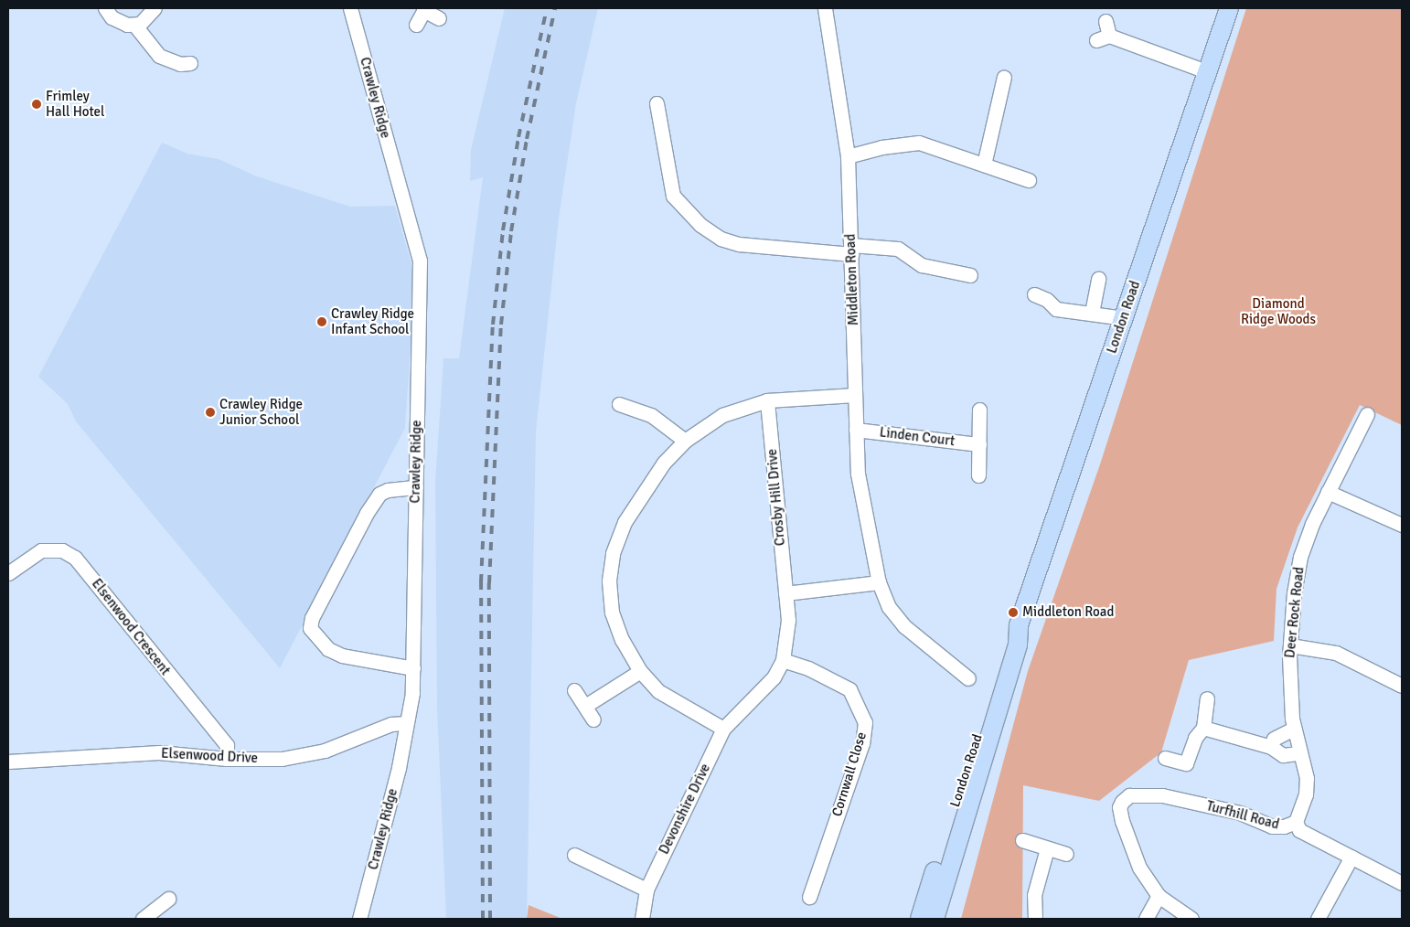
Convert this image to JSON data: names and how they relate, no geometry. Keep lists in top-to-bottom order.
{
  "streets": {
    "main road": ["London Road"],
    "street": [
      "Crawley Ridge",
      "Middleton Road",
      "Linden Court",
      "Crosby Hill Drive",
      "Deer Rock Road",
      "Elsenwood Crescent",
      "Elsenwood Drive",
      "Cornwall Close",
      "Devonshire Drive",
      "Turfhill Road"
    ]
  },
  "crossings": [
    ["Crawley Ridge", "Elsenwood Drive"],
    ["Middleton Road", "Linden Court"],
    ["Crosby Hill Drive", "Cornwall Close"],
    ["Crosby Hill Drive", "Devonshire Drive"],
    ["Deer Rock Road", "Turfhill Road"],
    ["Elsenwood Crescent", "Elsenwood Drive"]
  ],
  "parks": ["Diamond Ridge Woods"],
  "places": [
    "Frimley Hall Hotel",
    "Crawley Ridge Infant School",
    "Crawley Ridge Junior School",
    "Middleton Road"
  ]
}
